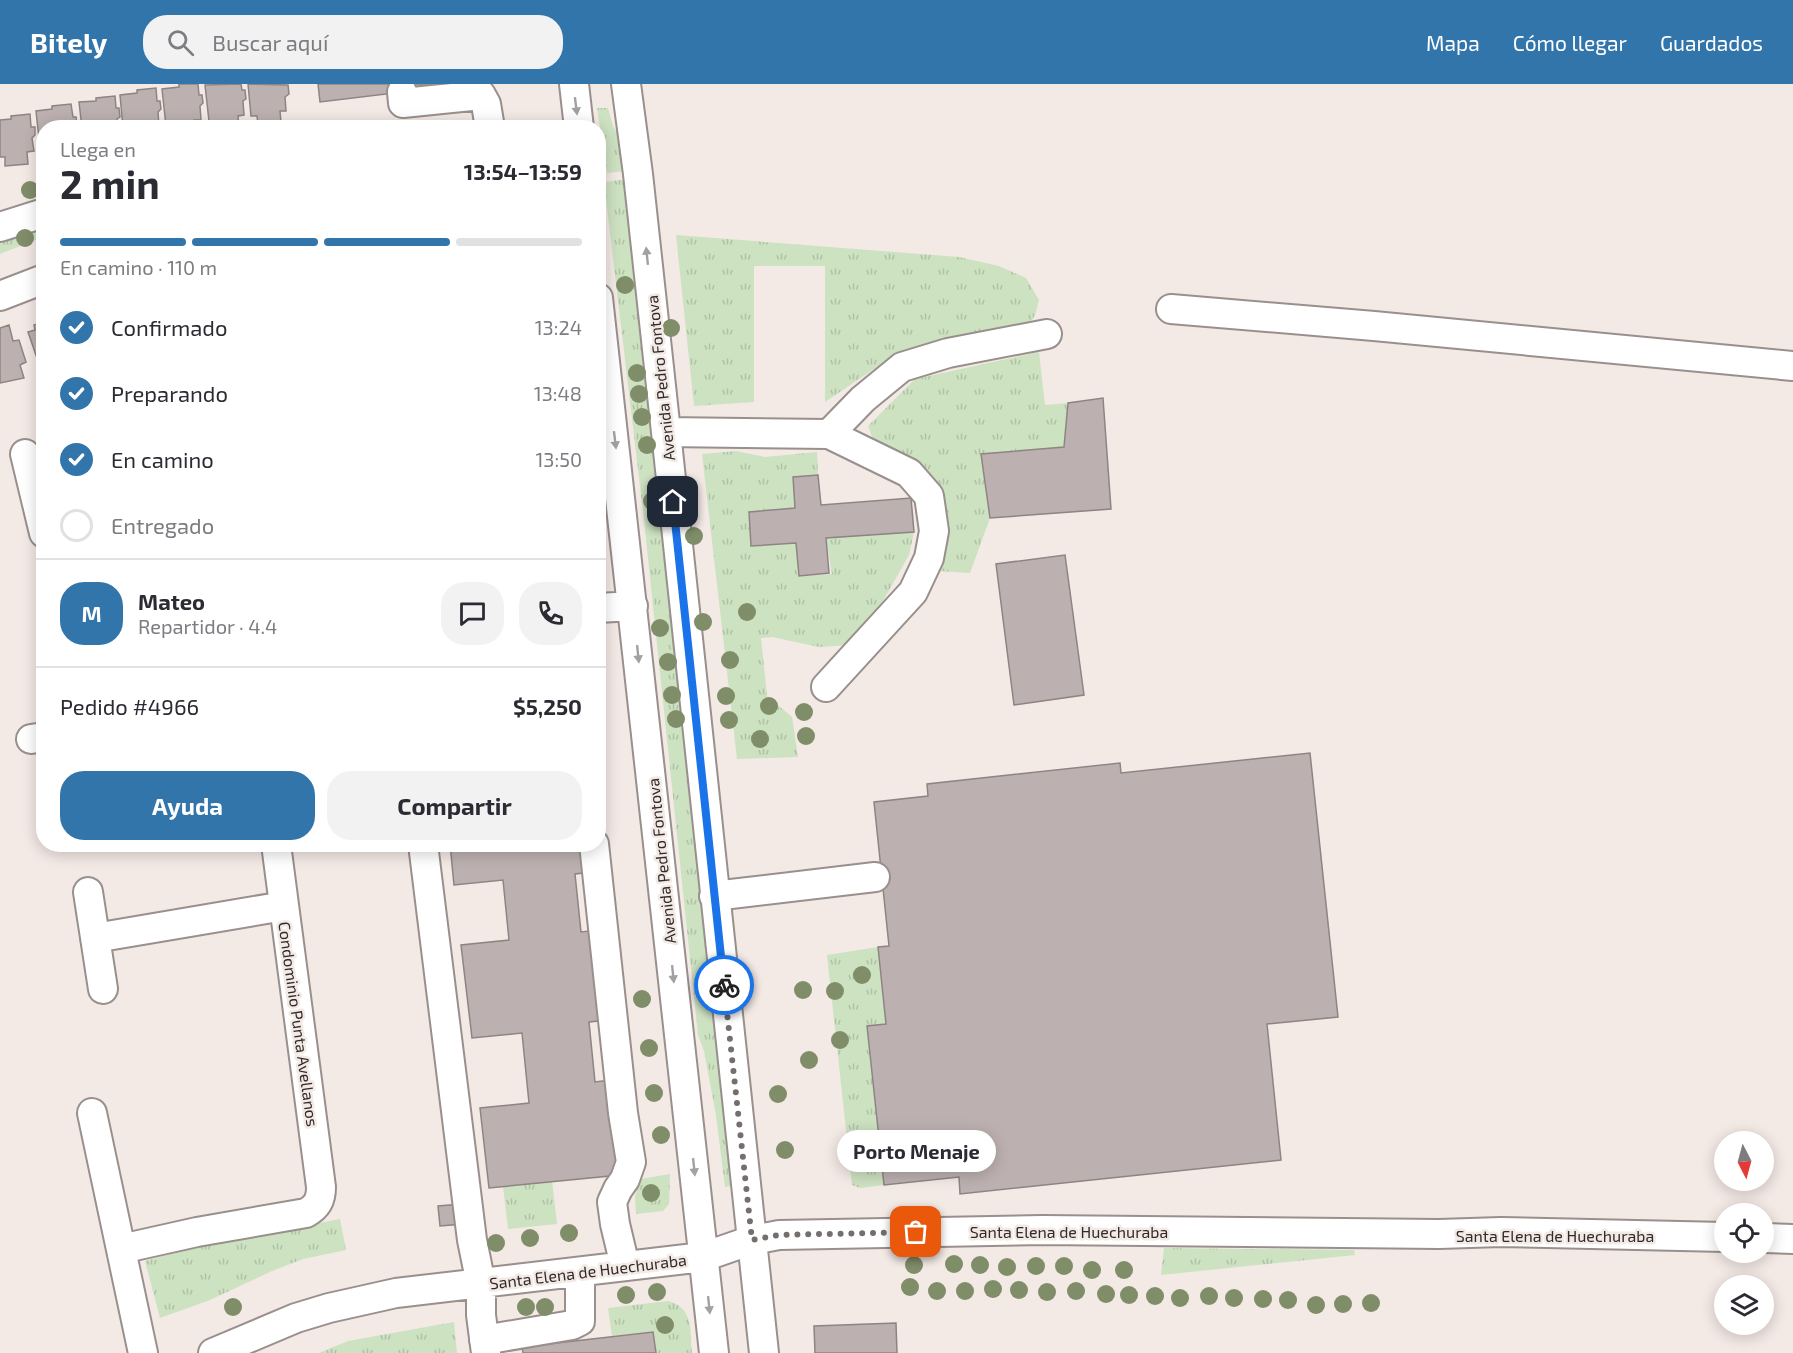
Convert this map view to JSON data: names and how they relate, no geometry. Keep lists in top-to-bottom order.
{
  "streets": {
    "street": ["Avenida Pedro Fontova", "Condominio Punta Avellanos", "Santa Elena de Huechuraba"]
  },
  "crossings": [
    ["Avenida Pedro Fontova", "Santa Elena de Huechuraba"]
  ],
  "places": ["Porto Menaje"],
  "north": "bottom",
  "page": {
    "header": "Bitely",
    "search": "Buscar aquí",
    "nav": ["Mapa", "Cómo llegar", "Guardados"],
    "heading": ["2 min", "Llega en", "13:54–13:59"],
    "panel": [
      "Mateo",
      "Repartidor · 4.4",
      "Pedido #4966",
      "$5,250"
    ],
    "bar": "En camino · 110 m",
    "list": [
      ["Confirmado", "13:24"],
      ["Preparando", "13:48"],
      ["En camino", "13:50"],
      "Entregado"
    ],
    "round": "M",
    "buttons": ["Ayuda", "Compartir"],
    "bubble": "Porto Menaje"
  }
}
